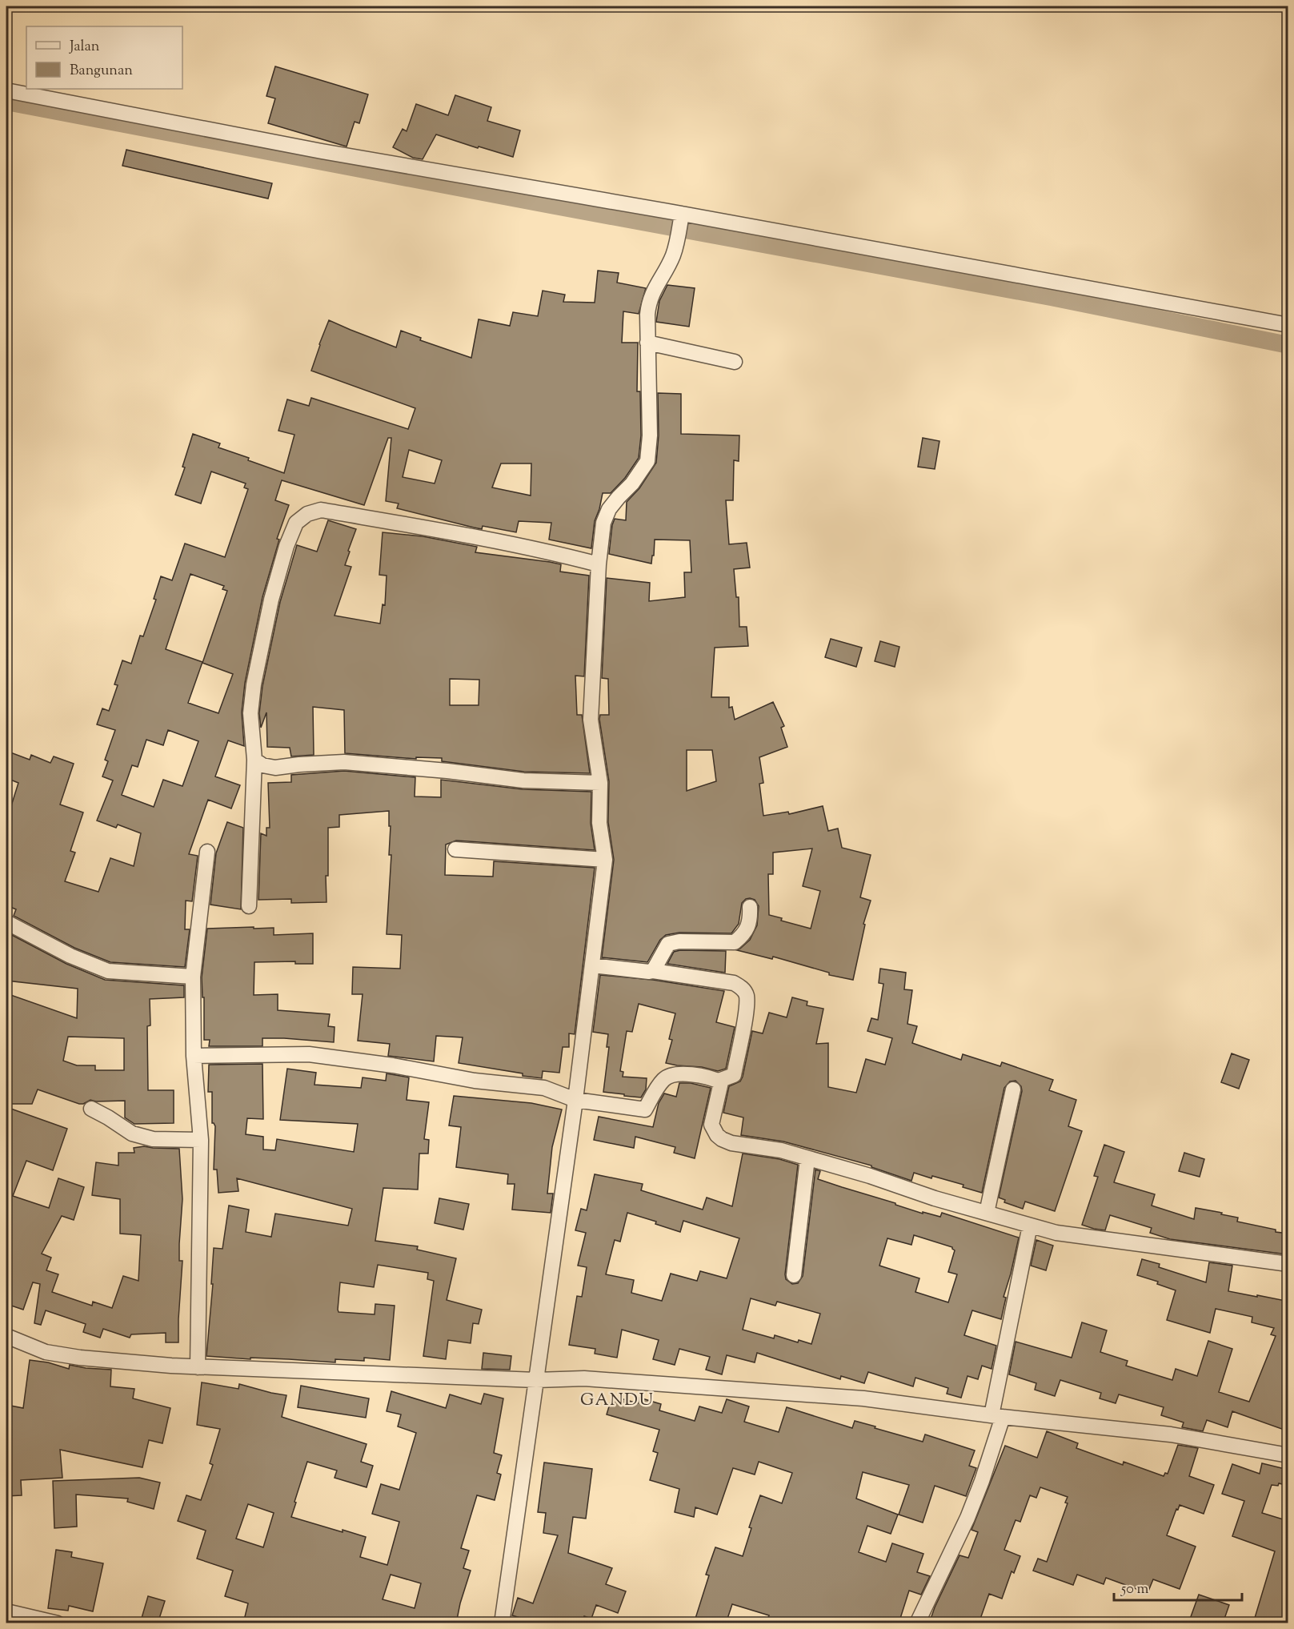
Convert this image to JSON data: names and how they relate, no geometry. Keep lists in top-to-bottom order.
{
  "districts": ["GANDU"],
  "legend": ["Jalan", "Bangunan"],
  "scale_bar": "50 m"
}
